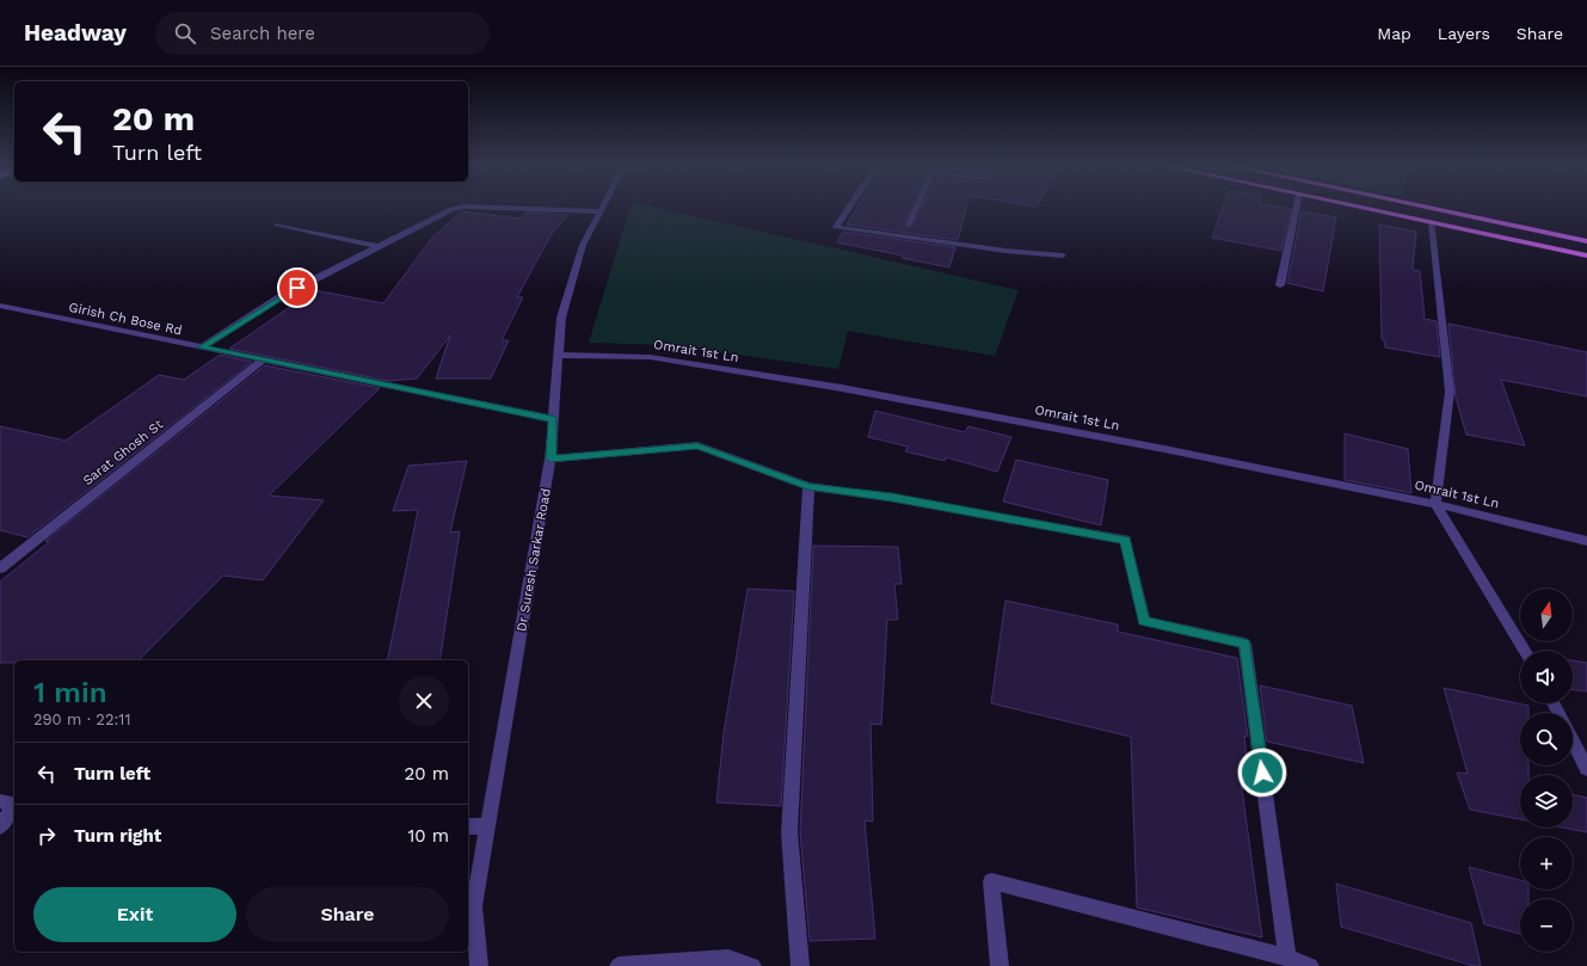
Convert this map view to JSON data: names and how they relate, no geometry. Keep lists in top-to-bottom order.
{
  "streets": {
    "street": [
      "Girish Ch Bose Rd",
      "Omrait 1st Ln",
      "Sarat Ghosh St",
      "Dr Suresh Sarkar Road"
    ]
  },
  "crossings": [
    ["Girish Ch Bose Rd", "Sarat Ghosh St"],
    ["Girish Ch Bose Rd", "Dr Suresh Sarkar Road"],
    ["Omrait 1st Ln", "Dr Suresh Sarkar Road"]
  ],
  "north": "top",
  "page": {
    "header": "Headway",
    "search": "Search here",
    "nav": ["Map", "Layers", "Share"],
    "turn": ["20 m", "Turn left"],
    "map_buttons": ["+", "−"],
    "heading": ["1 min", "290 m · 22:11"],
    "list": [
      {
        "name": "Turn left",
        "value": "20 m"
      },
      {
        "name": "Turn right",
        "value": "10 m"
      }
    ],
    "buttons": ["Exit", "Share"]
  }
}
